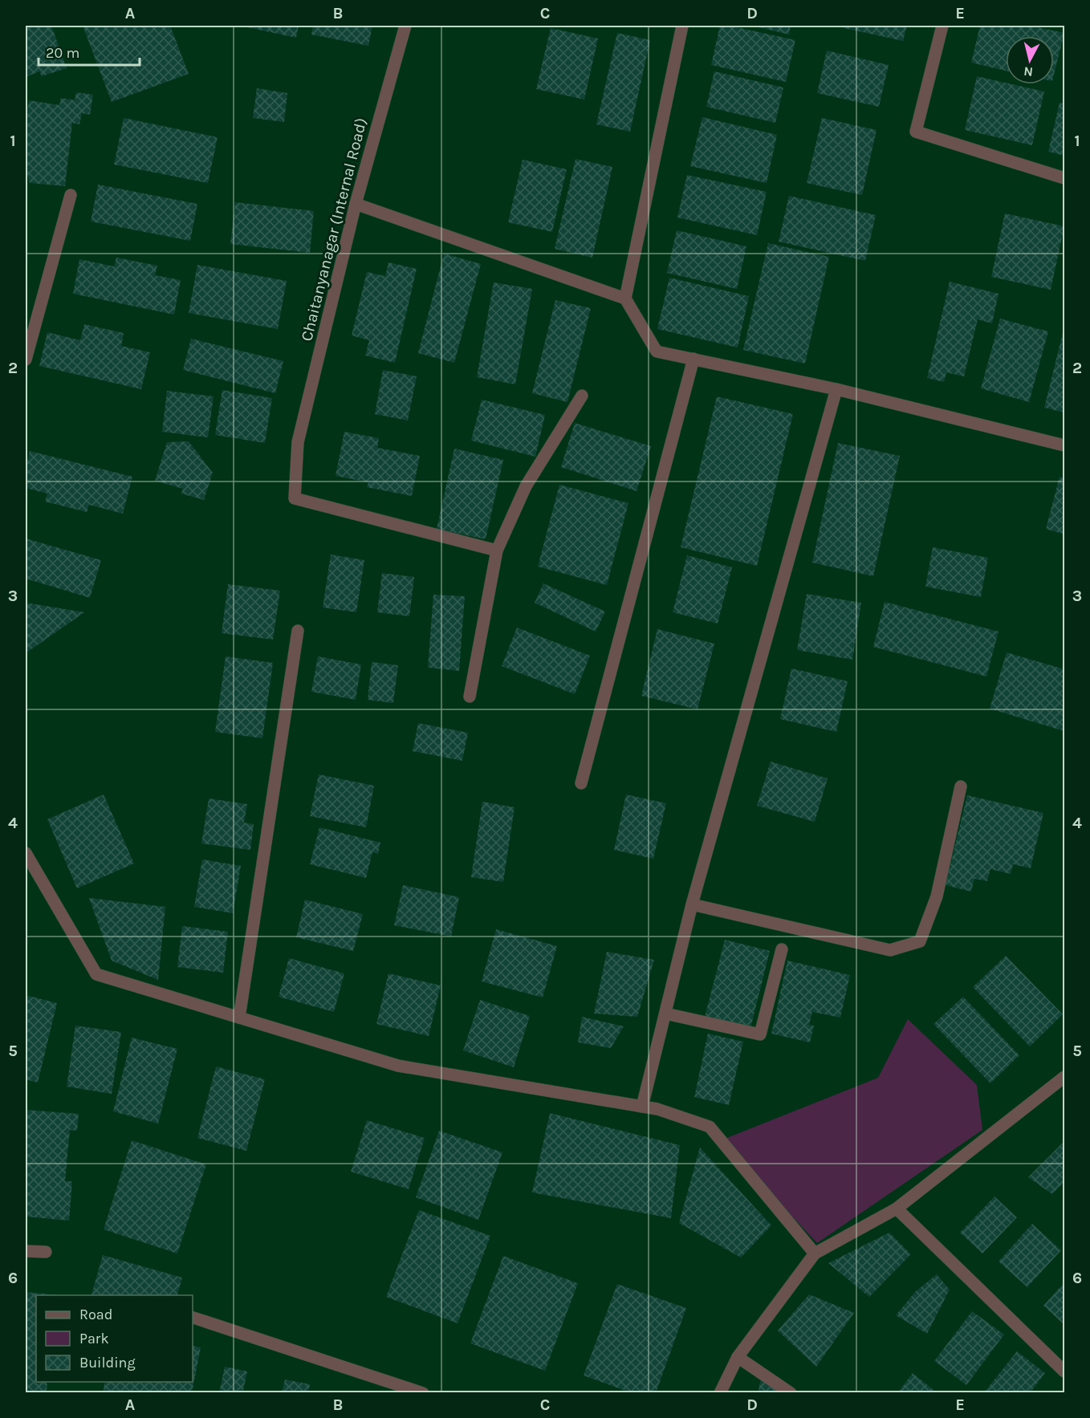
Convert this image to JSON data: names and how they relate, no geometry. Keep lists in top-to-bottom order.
{
  "streets": {
    "street": ["Chaitanyanagar (Internal Road)"]
  },
  "legend": ["Road", "Park", "Building"],
  "scale_bar": "20 m",
  "north": "bottom",
  "grid": {
    "columns": [
      "A",
      "B",
      "C",
      "D",
      "E"
    ],
    "rows": [
      "1",
      "2",
      "3",
      "4",
      "5",
      "6"
    ]
  }
}
